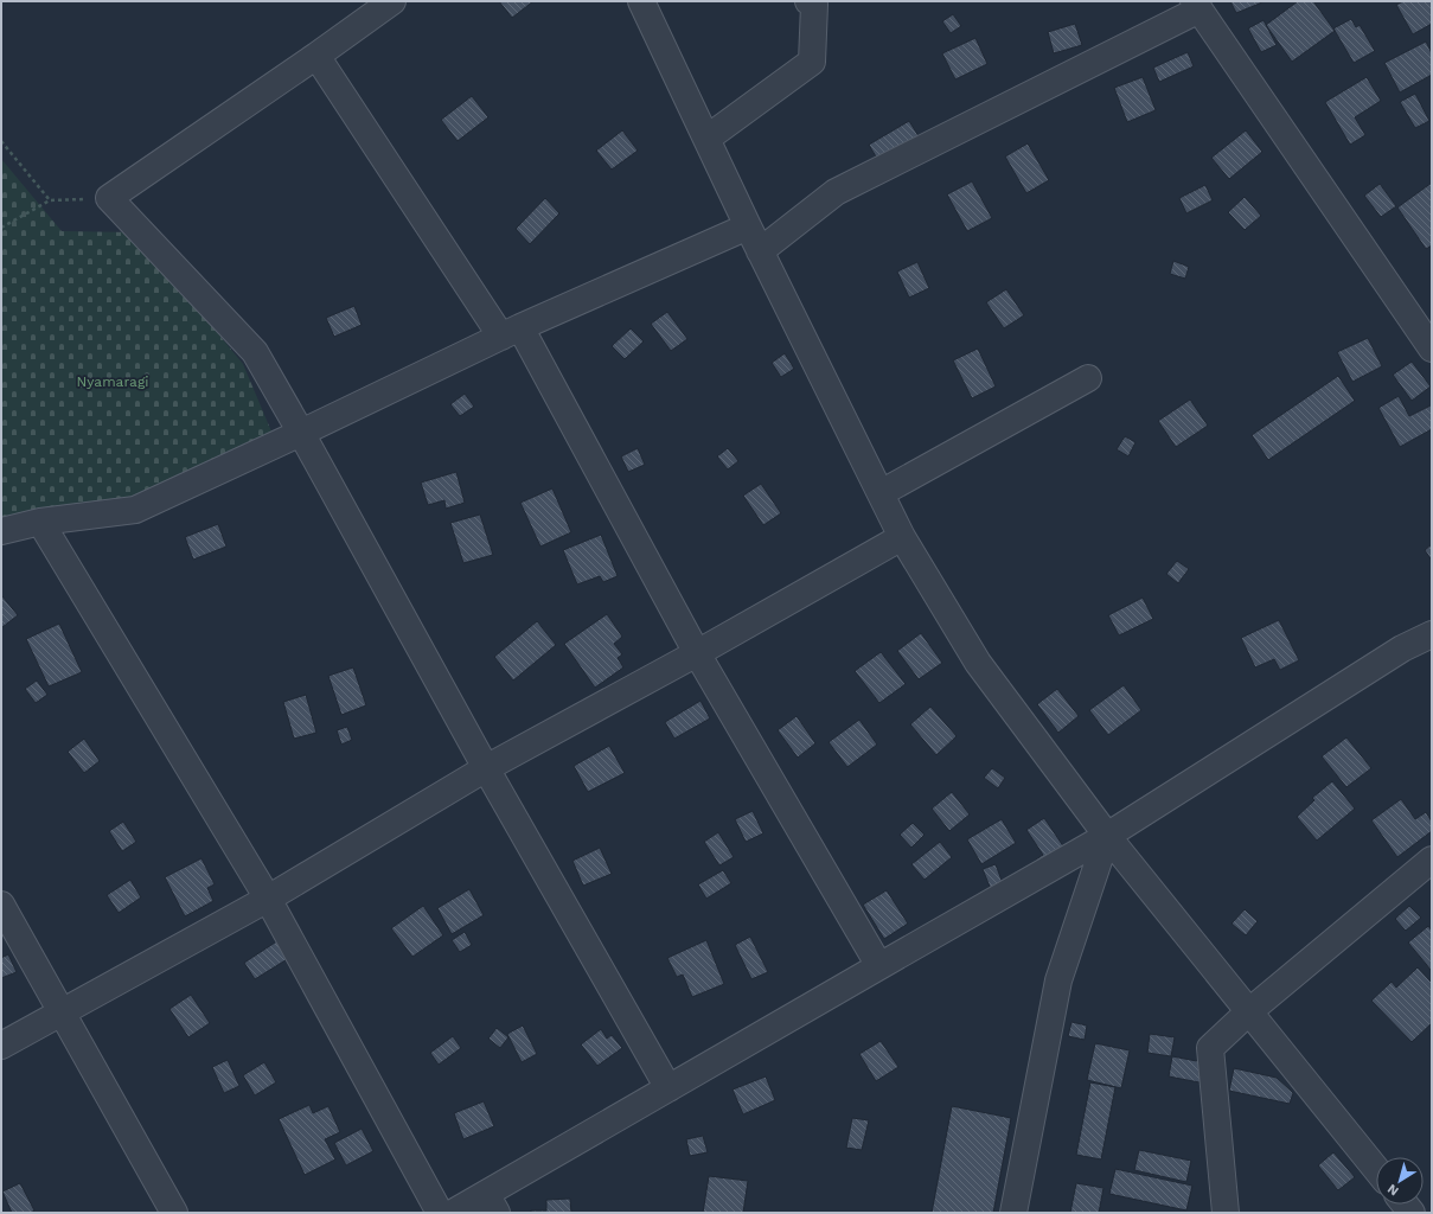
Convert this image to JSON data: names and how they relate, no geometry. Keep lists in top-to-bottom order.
{
  "parks": ["Nyamaragi"],
  "north": "bottom left"
}
